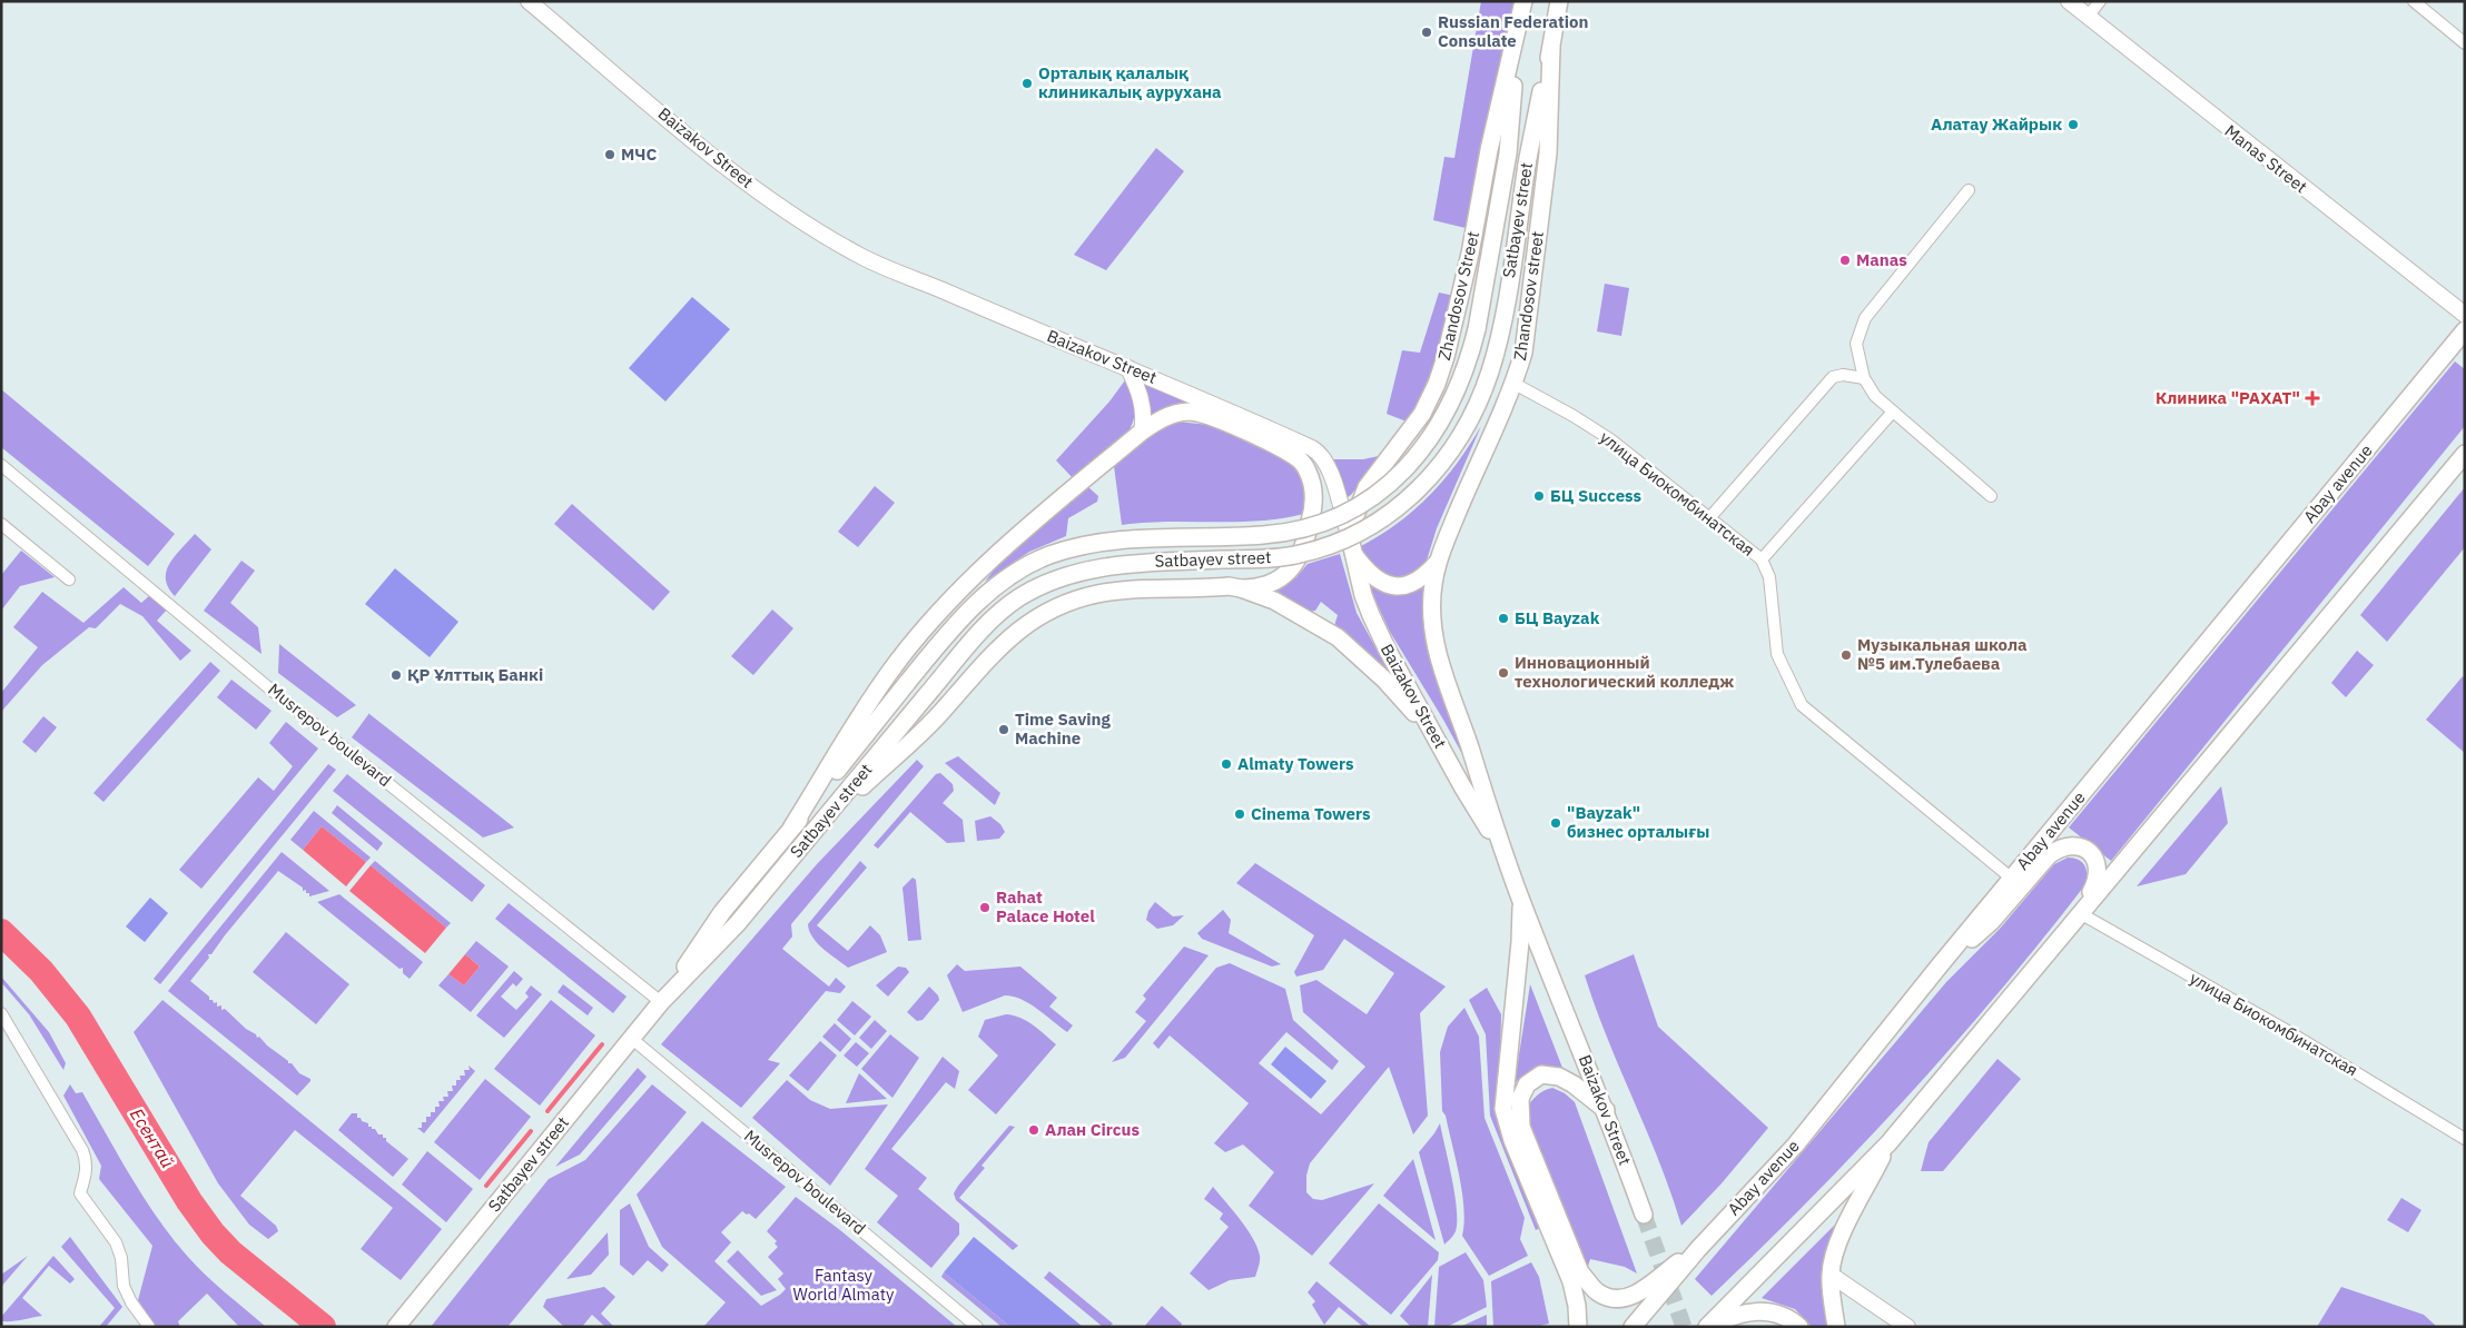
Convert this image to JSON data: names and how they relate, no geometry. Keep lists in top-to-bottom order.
{
  "streets": {
    "main road": [
      "Baizakov Street",
      "Satbayev street",
      "Zhandosov Street",
      "Zhandosov street",
      "Abay avenue"
    ],
    "street": ["Manas Street", "улица Биокомбинатская", "Musrepov boulevard"]
  },
  "crossings": [
    ["Baizakov Street", "Zhandosov Street"],
    ["Baizakov Street", "Zhandosov street"],
    ["Satbayev street", "Zhandosov Street"],
    ["Satbayev street", "Zhandosov street"],
    ["Satbayev street", "Musrepov boulevard"],
    ["Zhandosov street", "улица Биокомбинатская"],
    ["Abay avenue", "улица Биокомбинатская"]
  ],
  "water": ["Есентай"],
  "parks": ["Fantasy World Almaty"],
  "places": {
    "other": [
      "Russian Federation Consulate",
      "Орталық қалалық клиникалық аурухана",
      "Алатау Жайрык",
      "МЧС",
      "Manas",
      "БЦ Success",
      "БЦ Bayzak",
      "Музыкальная школа №5 им.Тулебаева",
      "Инновационный технологический колледж",
      "ҚР Ұлттық Банкі",
      "Time Saving Machine",
      "Almaty Towers",
      "Cinema Towers",
      "\"Bayzak\" бизнес орталығы",
      "Rahat Palace Hotel",
      "Алан Circus"
    ],
    "health": ["Клиника \"РАХАТ\""]
  }
}
